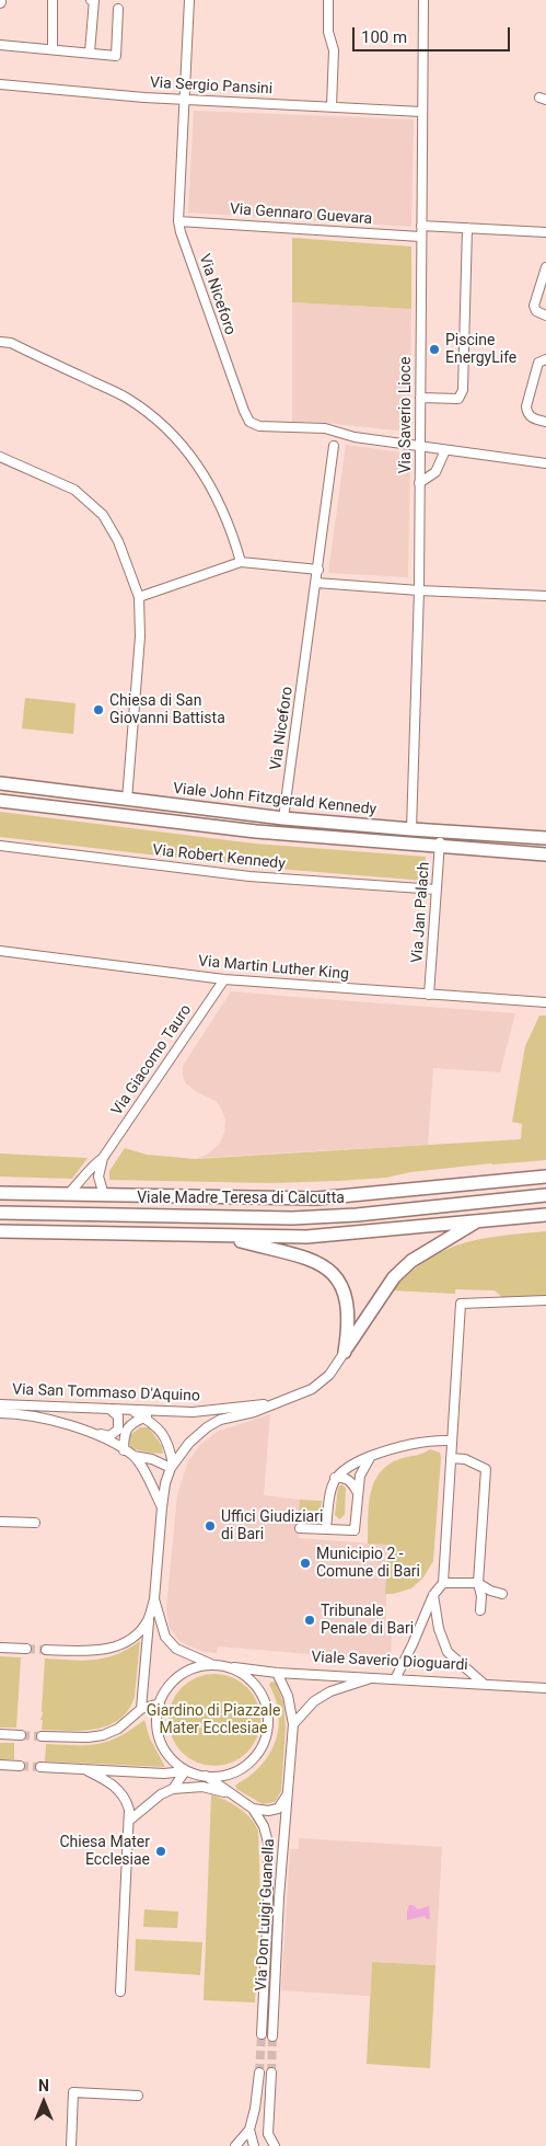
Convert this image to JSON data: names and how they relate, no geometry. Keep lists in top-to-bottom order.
{
  "streets": {
    "main road": ["Viale John Fitzgerald Kennedy", "Viale Madre Teresa di Calcutta"],
    "street": [
      "Via Sergio Pansini",
      "Via Gennaro Guevara",
      "Via Niceforo",
      "Via Saverio Lioce",
      "Via Robert Kennedy",
      "Via Jan Palach",
      "Via Martin Luther King",
      "Via Giacomo Tauro",
      "Via San Tommaso D'Aquino",
      "Viale Saverio Dioguardi",
      "Via Don Luigi Guanella"
    ]
  },
  "crossings": [
    ["Via Sergio Pansini", "Via Niceforo"],
    ["Via Sergio Pansini", "Via Saverio Lioce"],
    ["Via Gennaro Guevara", "Via Niceforo"],
    ["Via Gennaro Guevara", "Via Saverio Lioce"],
    ["Via Niceforo", "Via Saverio Lioce"],
    ["Via Niceforo", "Viale John Fitzgerald Kennedy"],
    ["Via Saverio Lioce", "Viale John Fitzgerald Kennedy"],
    ["Viale John Fitzgerald Kennedy", "Via Jan Palach"],
    ["Via Robert Kennedy", "Via Jan Palach"],
    ["Via Jan Palach", "Via Martin Luther King"],
    ["Via Martin Luther King", "Via Giacomo Tauro"],
    ["Via Giacomo Tauro", "Viale Madre Teresa di Calcutta"],
    ["Viale Saverio Dioguardi", "Via Don Luigi Guanella"]
  ],
  "parks": ["Giardino di Piazzale Mater Ecclesiae"],
  "places": [
    "Piscine EnergyLife",
    "Chiesa di San Giovanni Battista",
    "Uffici Giudiziari di Bari",
    "Municipio 2 - Comune di Bari",
    "Tribunale Penale di Bari",
    "Chiesa Mater Ecclesiae"
  ],
  "scale_bar": "100 m",
  "north": "top"
}
